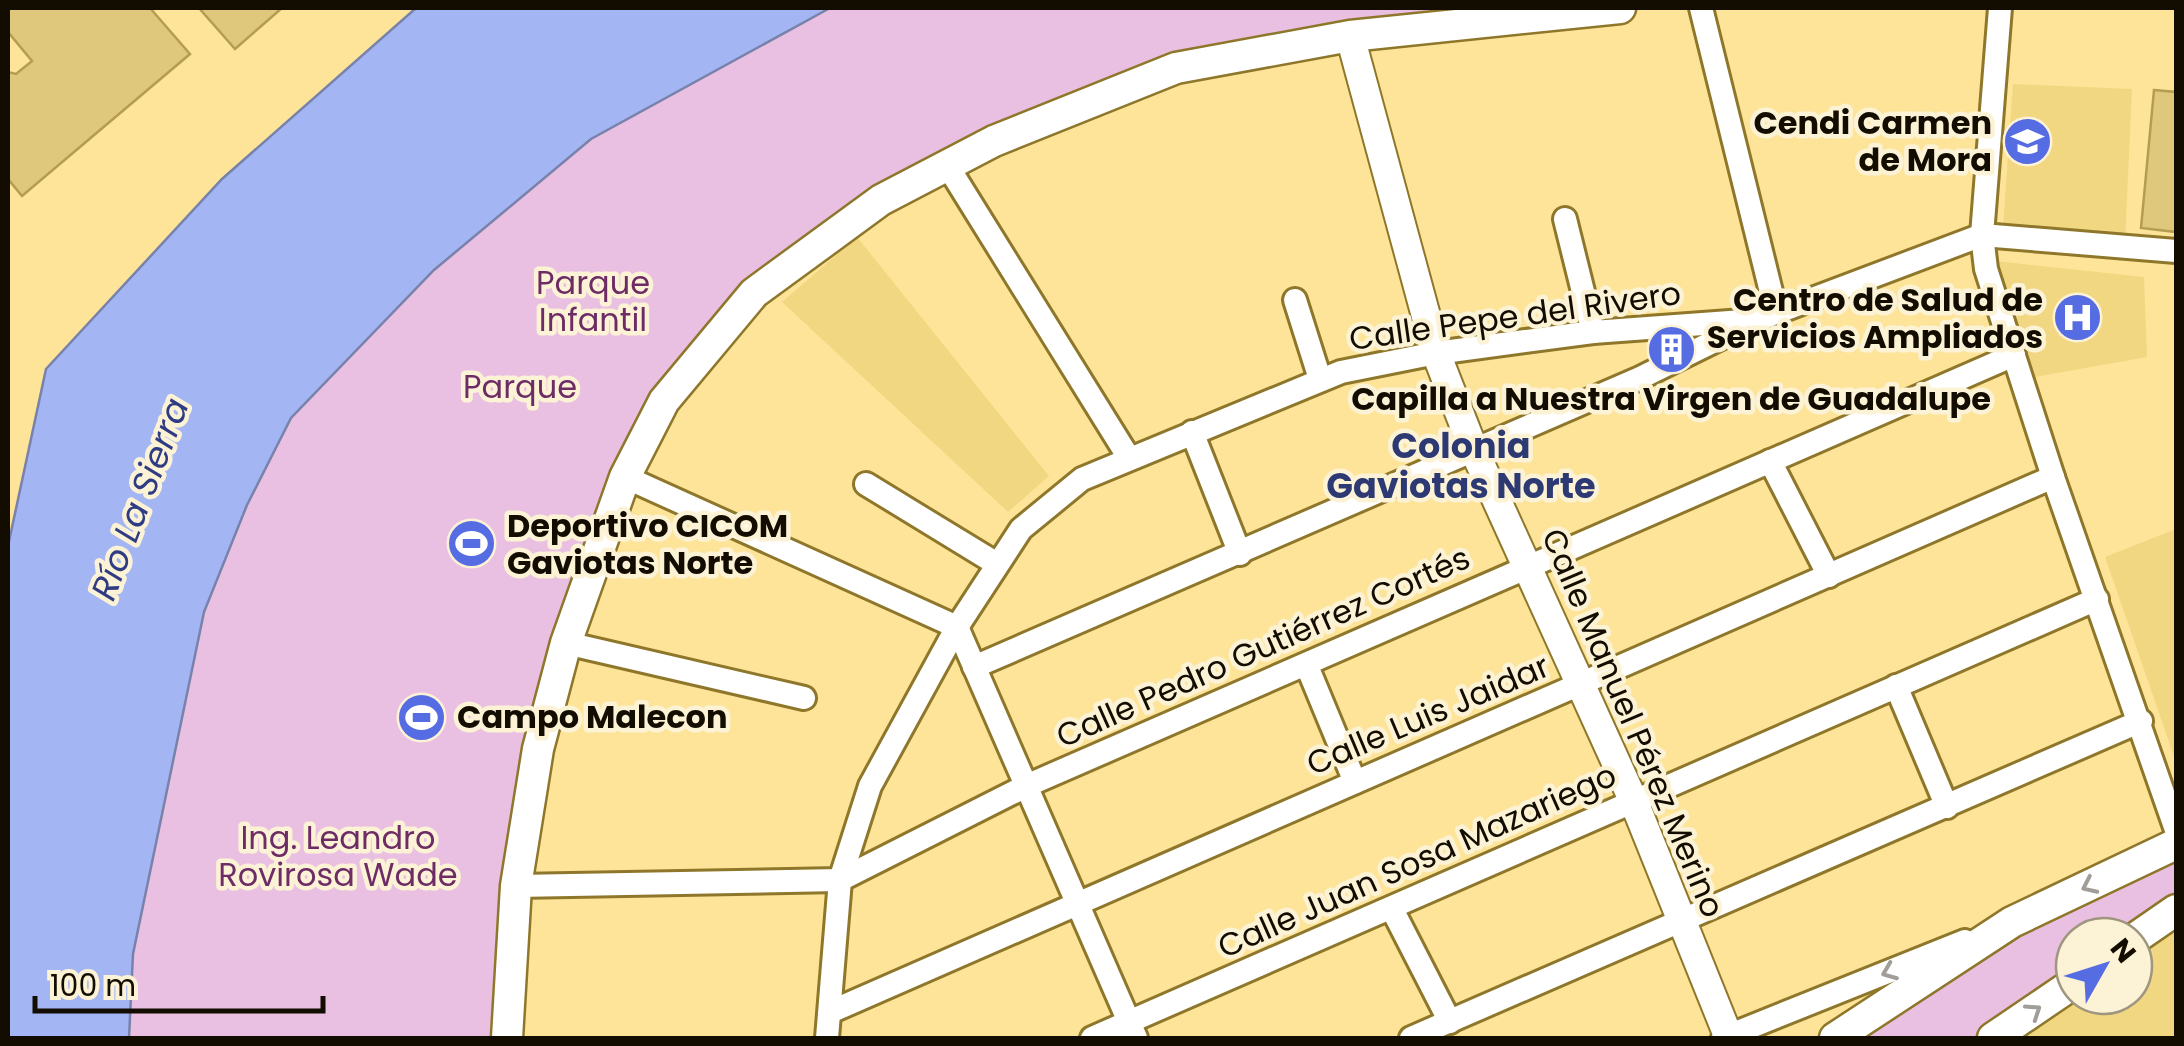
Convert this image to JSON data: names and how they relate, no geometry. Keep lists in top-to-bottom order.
{
  "streets": {
    "street": [
      "Calle Pepe del Rivero",
      "Calle Pedro Gutiérrez Cortés",
      "Calle Luis Jaidar",
      "Calle Manuel Pérez Merino",
      "Calle Juan Sosa Mazariego"
    ]
  },
  "crossings": [
    ["Calle Pepe del Rivero", "Calle Pedro Gutiérrez Cortés"],
    ["Calle Pepe del Rivero", "Calle Luis Jaidar"],
    ["Calle Pepe del Rivero", "Calle Manuel Pérez Merino"],
    ["Calle Pedro Gutiérrez Cortés", "Calle Manuel Pérez Merino"],
    ["Calle Luis Jaidar", "Calle Manuel Pérez Merino"],
    ["Calle Manuel Pérez Merino", "Calle Juan Sosa Mazariego"]
  ],
  "districts": ["Colonia Gaviotas Norte"],
  "water": ["Río La Sierra"],
  "parks": ["Parque Infantil", "Parque", "Ing. Leandro Rovirosa Wade"],
  "places": {
    "school or university": ["Cendi Carmen de Mora"],
    "hospital": ["Centro de Salud de Servicios Ampliados"],
    "building": ["Capilla a Nuestra Virgen de Guadalupe"],
    "sports": ["Deportivo CICOM Gaviotas Norte", "Campo Malecon"]
  },
  "scale_bar": "100 m",
  "north": "top right"
}
